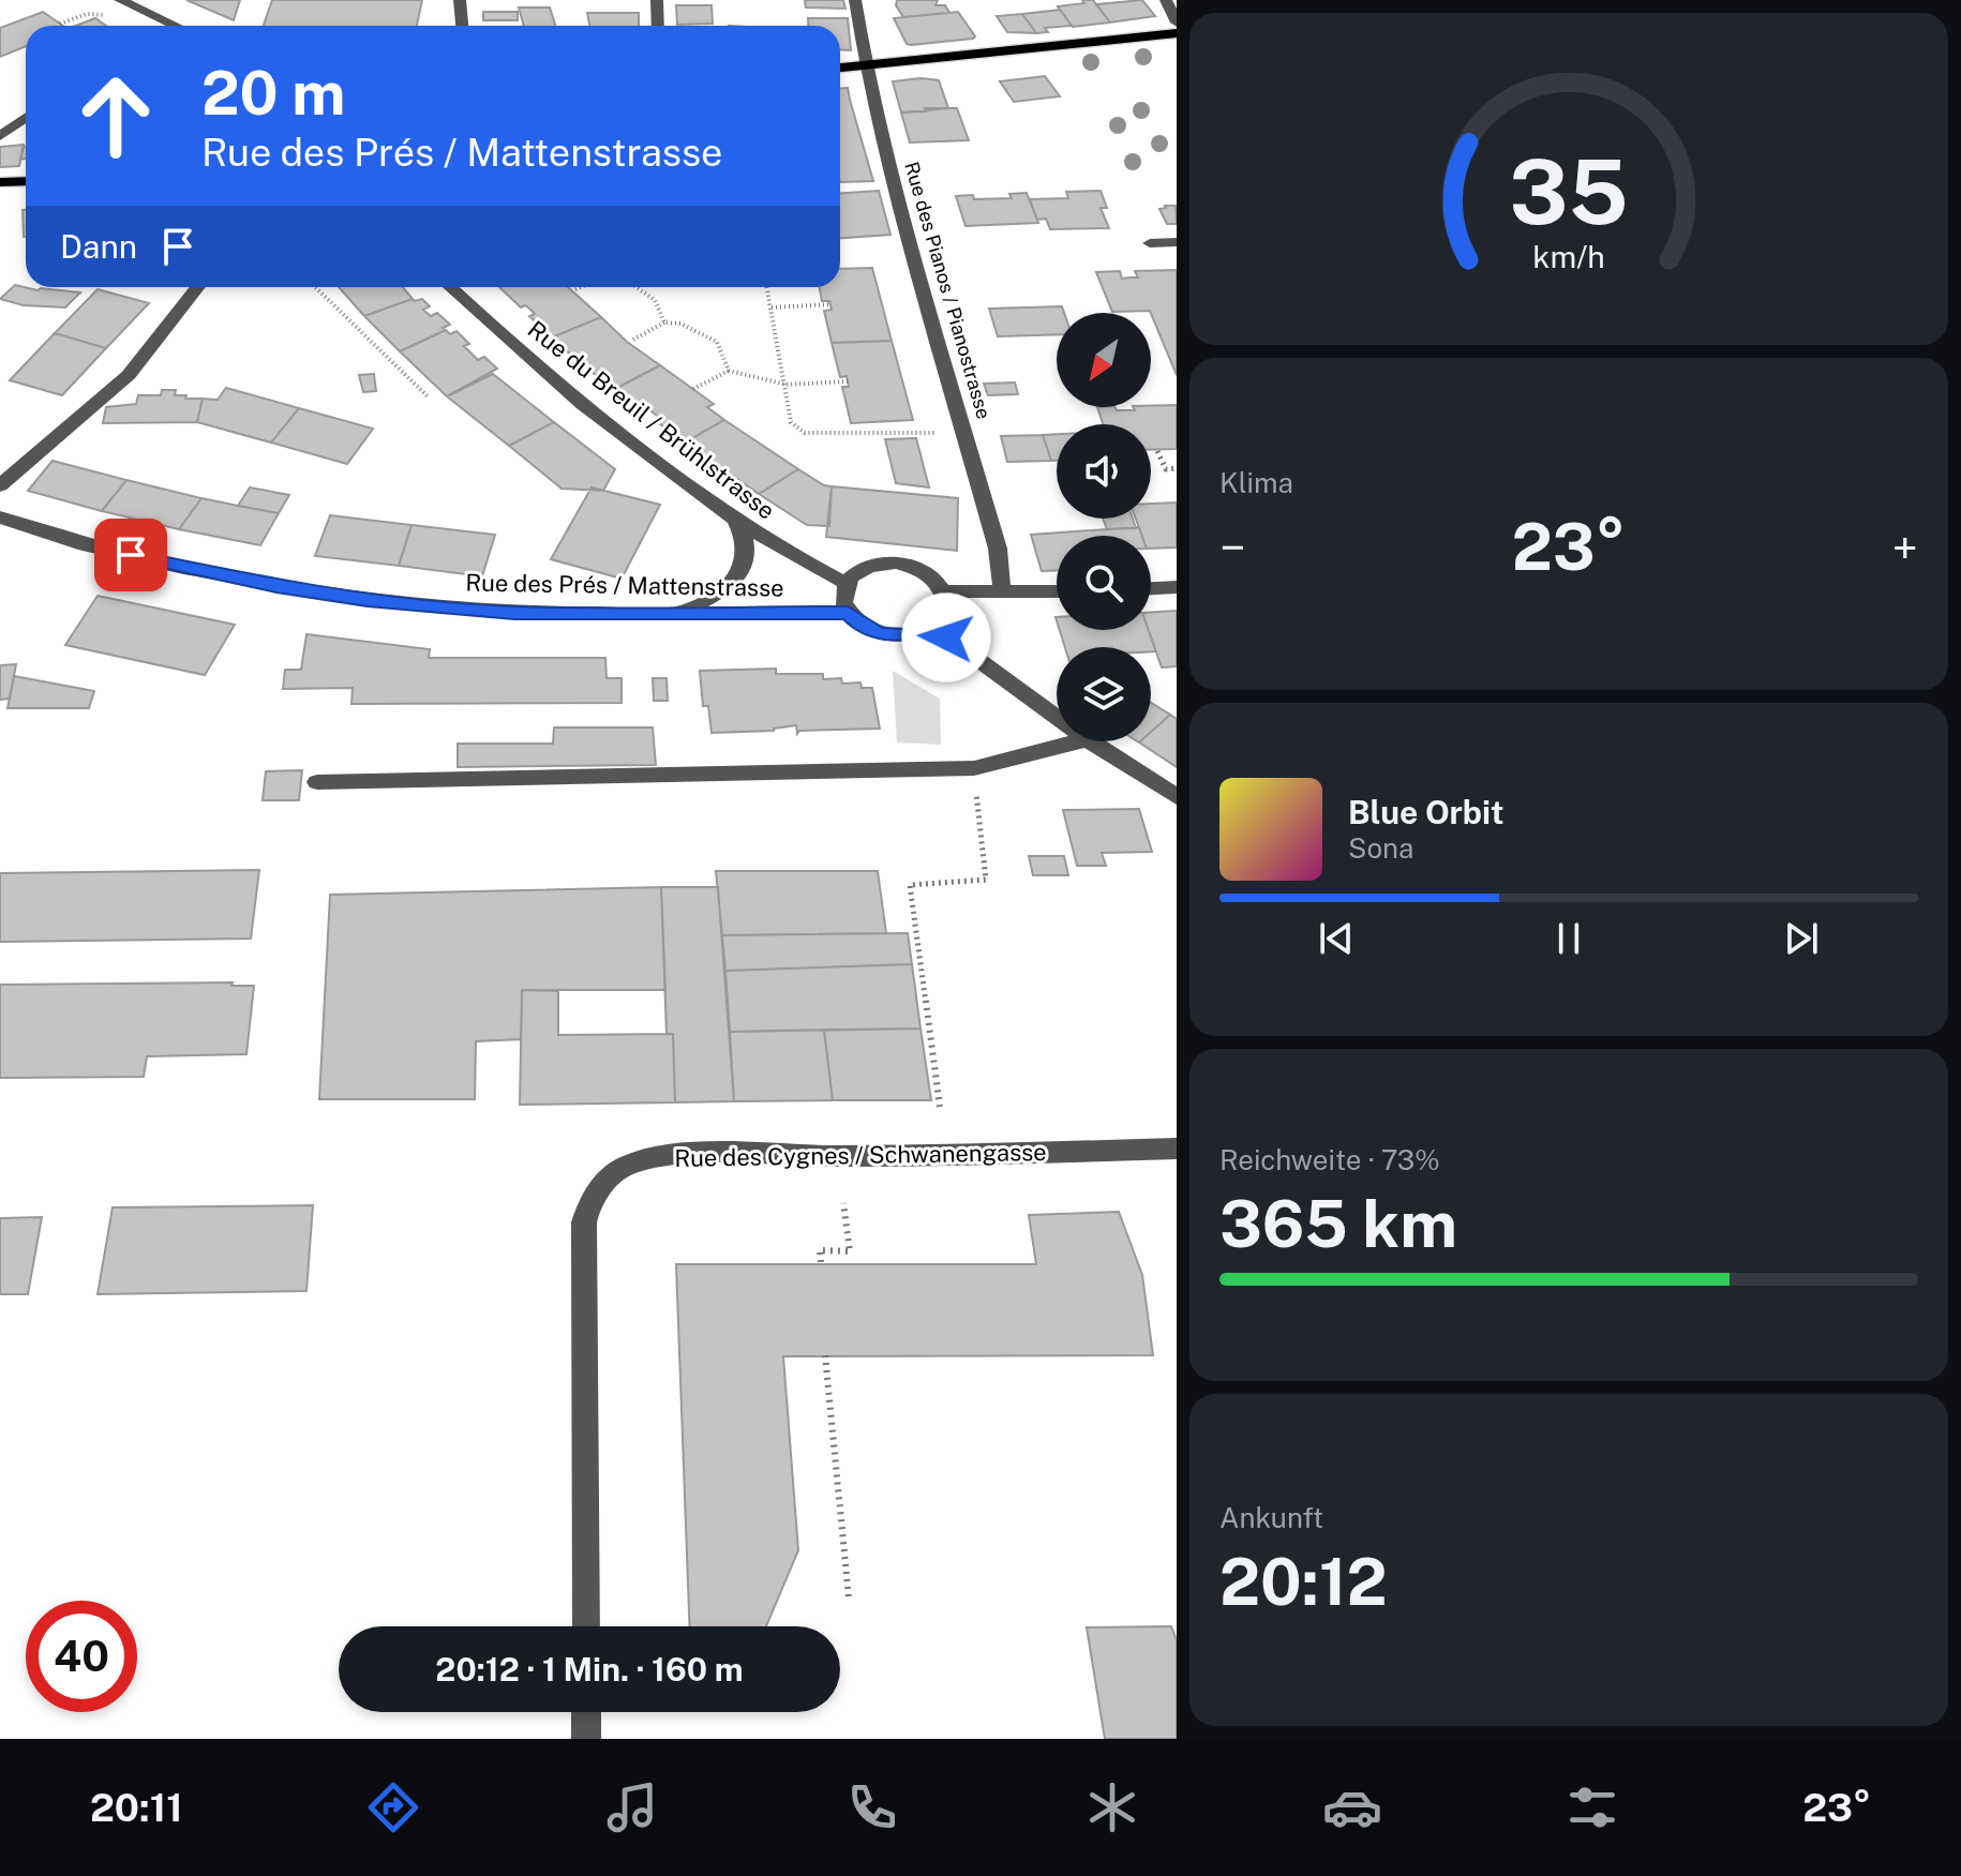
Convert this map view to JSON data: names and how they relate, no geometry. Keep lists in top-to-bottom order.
{
  "streets": {
    "street": [
      "Rue des Pianos / Pianostrasse",
      "Rue du Breuil / Brühlstrasse",
      "Rue des Prés / Mattenstrasse",
      "Rue des Cygnes / Schwanengasse"
    ]
  },
  "crossings": [
    ["Rue du Breuil / Brühlstrasse", "Rue des Prés / Mattenstrasse"]
  ],
  "north": "bottom left",
  "page": {
    "turn": ["20 m", "Rue des Prés / Mattenstrasse"],
    "then": "Dann",
    "tile": [
      "Klima",
      ["Reichweite · 73%", "365 km"],
      ["Ankunft", "20:12"]
    ],
    "heat": ["−", "23°", "+"],
    "song": ["Blue Orbit", "Sona"],
    "limit": "40",
    "trip": "20:12 · 1 Min. · 160 m",
    "tabs": ["20:11", "23°"],
    "gauge": ["35", "km/h"]
  }
}
